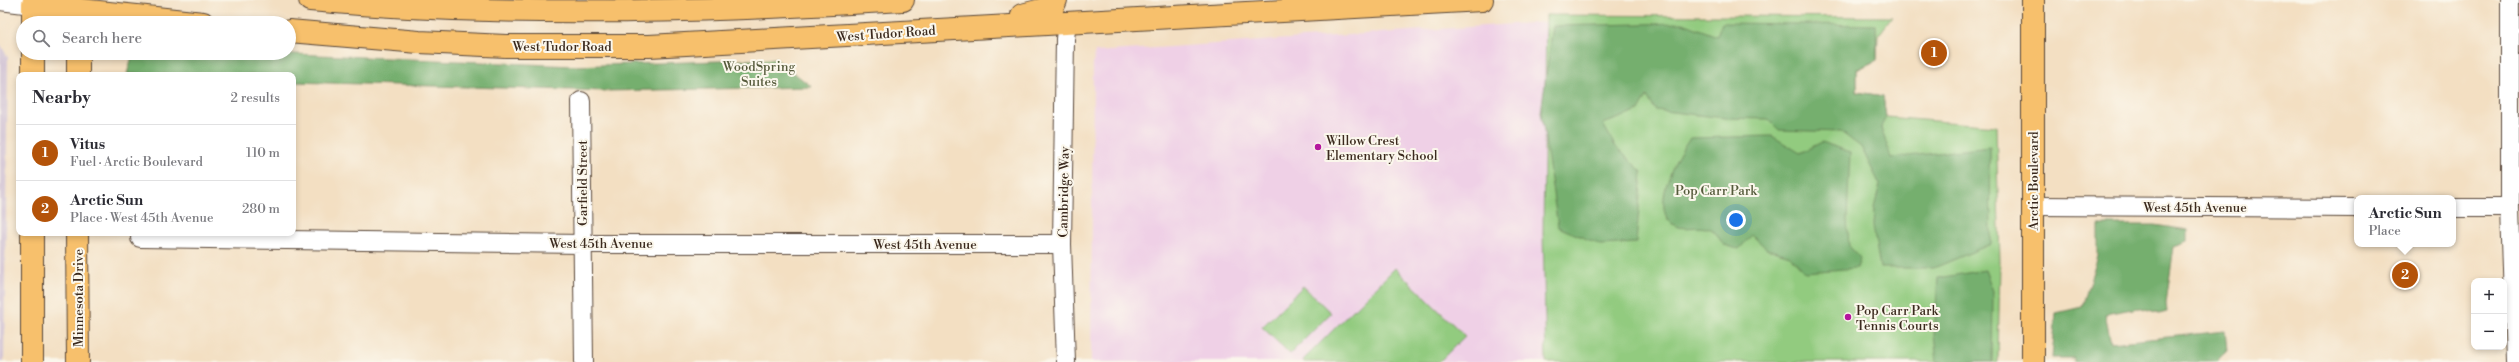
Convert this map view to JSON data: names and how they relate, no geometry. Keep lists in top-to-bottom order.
{
  "streets": {
    "main road": ["West Tudor Road", "Arctic Boulevard", "Minnesota Drive"],
    "street": ["Garfield Street", "Cambridge Way", "West 45th Avenue"]
  },
  "crossings": [
    ["West Tudor Road", "Cambridge Way"],
    ["Arctic Boulevard", "West 45th Avenue"],
    ["Garfield Street", "West 45th Avenue"],
    ["Cambridge Way", "West 45th Avenue"]
  ],
  "parks": ["WoodSpring Suites", "Pop Carr Park"],
  "places": ["Willow Crest Elementary School", "Pop Carr Park Tennis Courts"],
  "page": {
    "search": "Search here",
    "pins": ["1", "2"],
    "heading": ["Nearby", "2 results"],
    "list": [
      {
        "mark": "1",
        "name": "Vitus",
        "note": "Fuel · Arctic Boulevard",
        "value": "110 m"
      },
      {
        "mark": "2",
        "name": "Arctic Sun",
        "note": "Place · West 45th Avenue",
        "value": "280 m"
      }
    ],
    "popup": ["Arctic Sun", "Place"],
    "map_buttons": ["+", "−"]
  }
}
